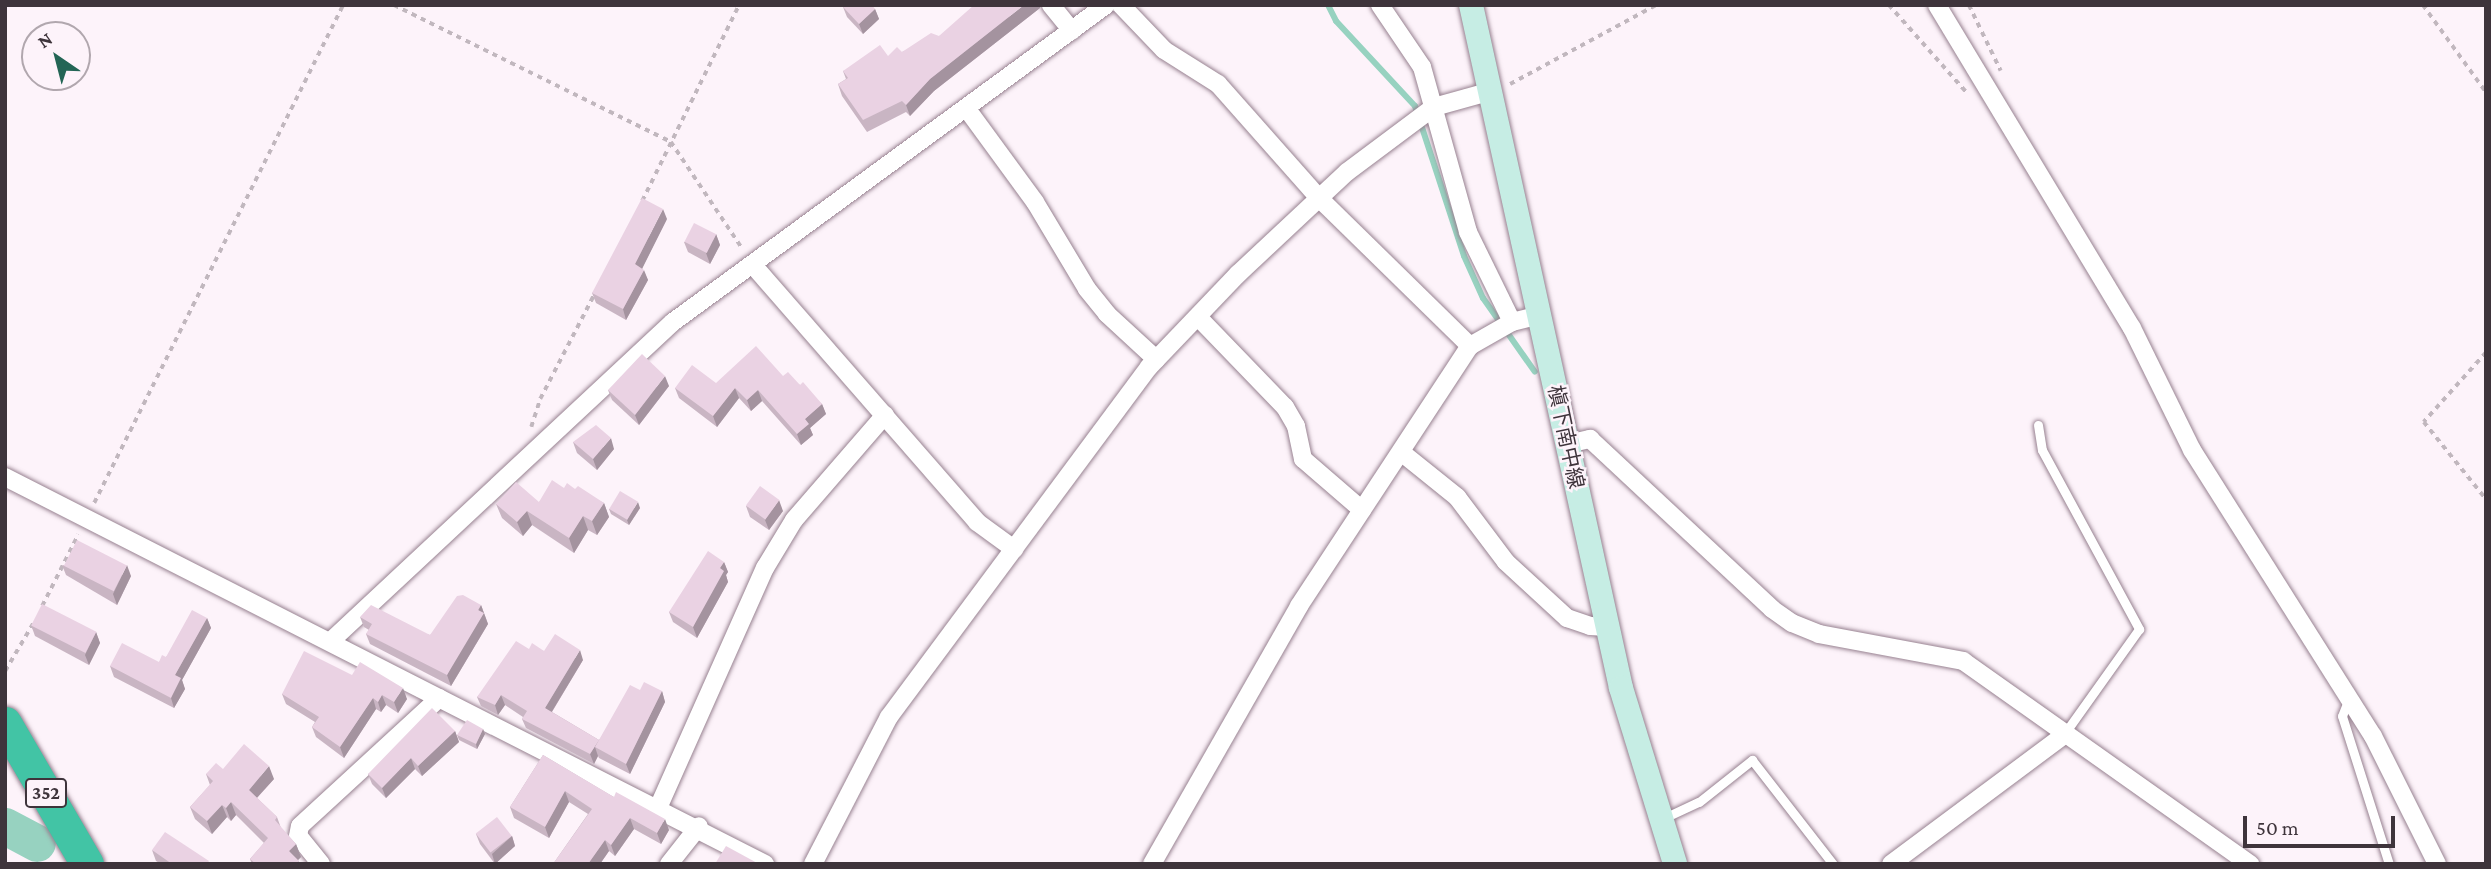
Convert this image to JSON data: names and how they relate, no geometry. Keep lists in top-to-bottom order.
{
  "streets": {
    "highway": ["352"],
    "main road": ["槇下南中線"]
  },
  "scale_bar": "50 m",
  "north": "top left"
}
